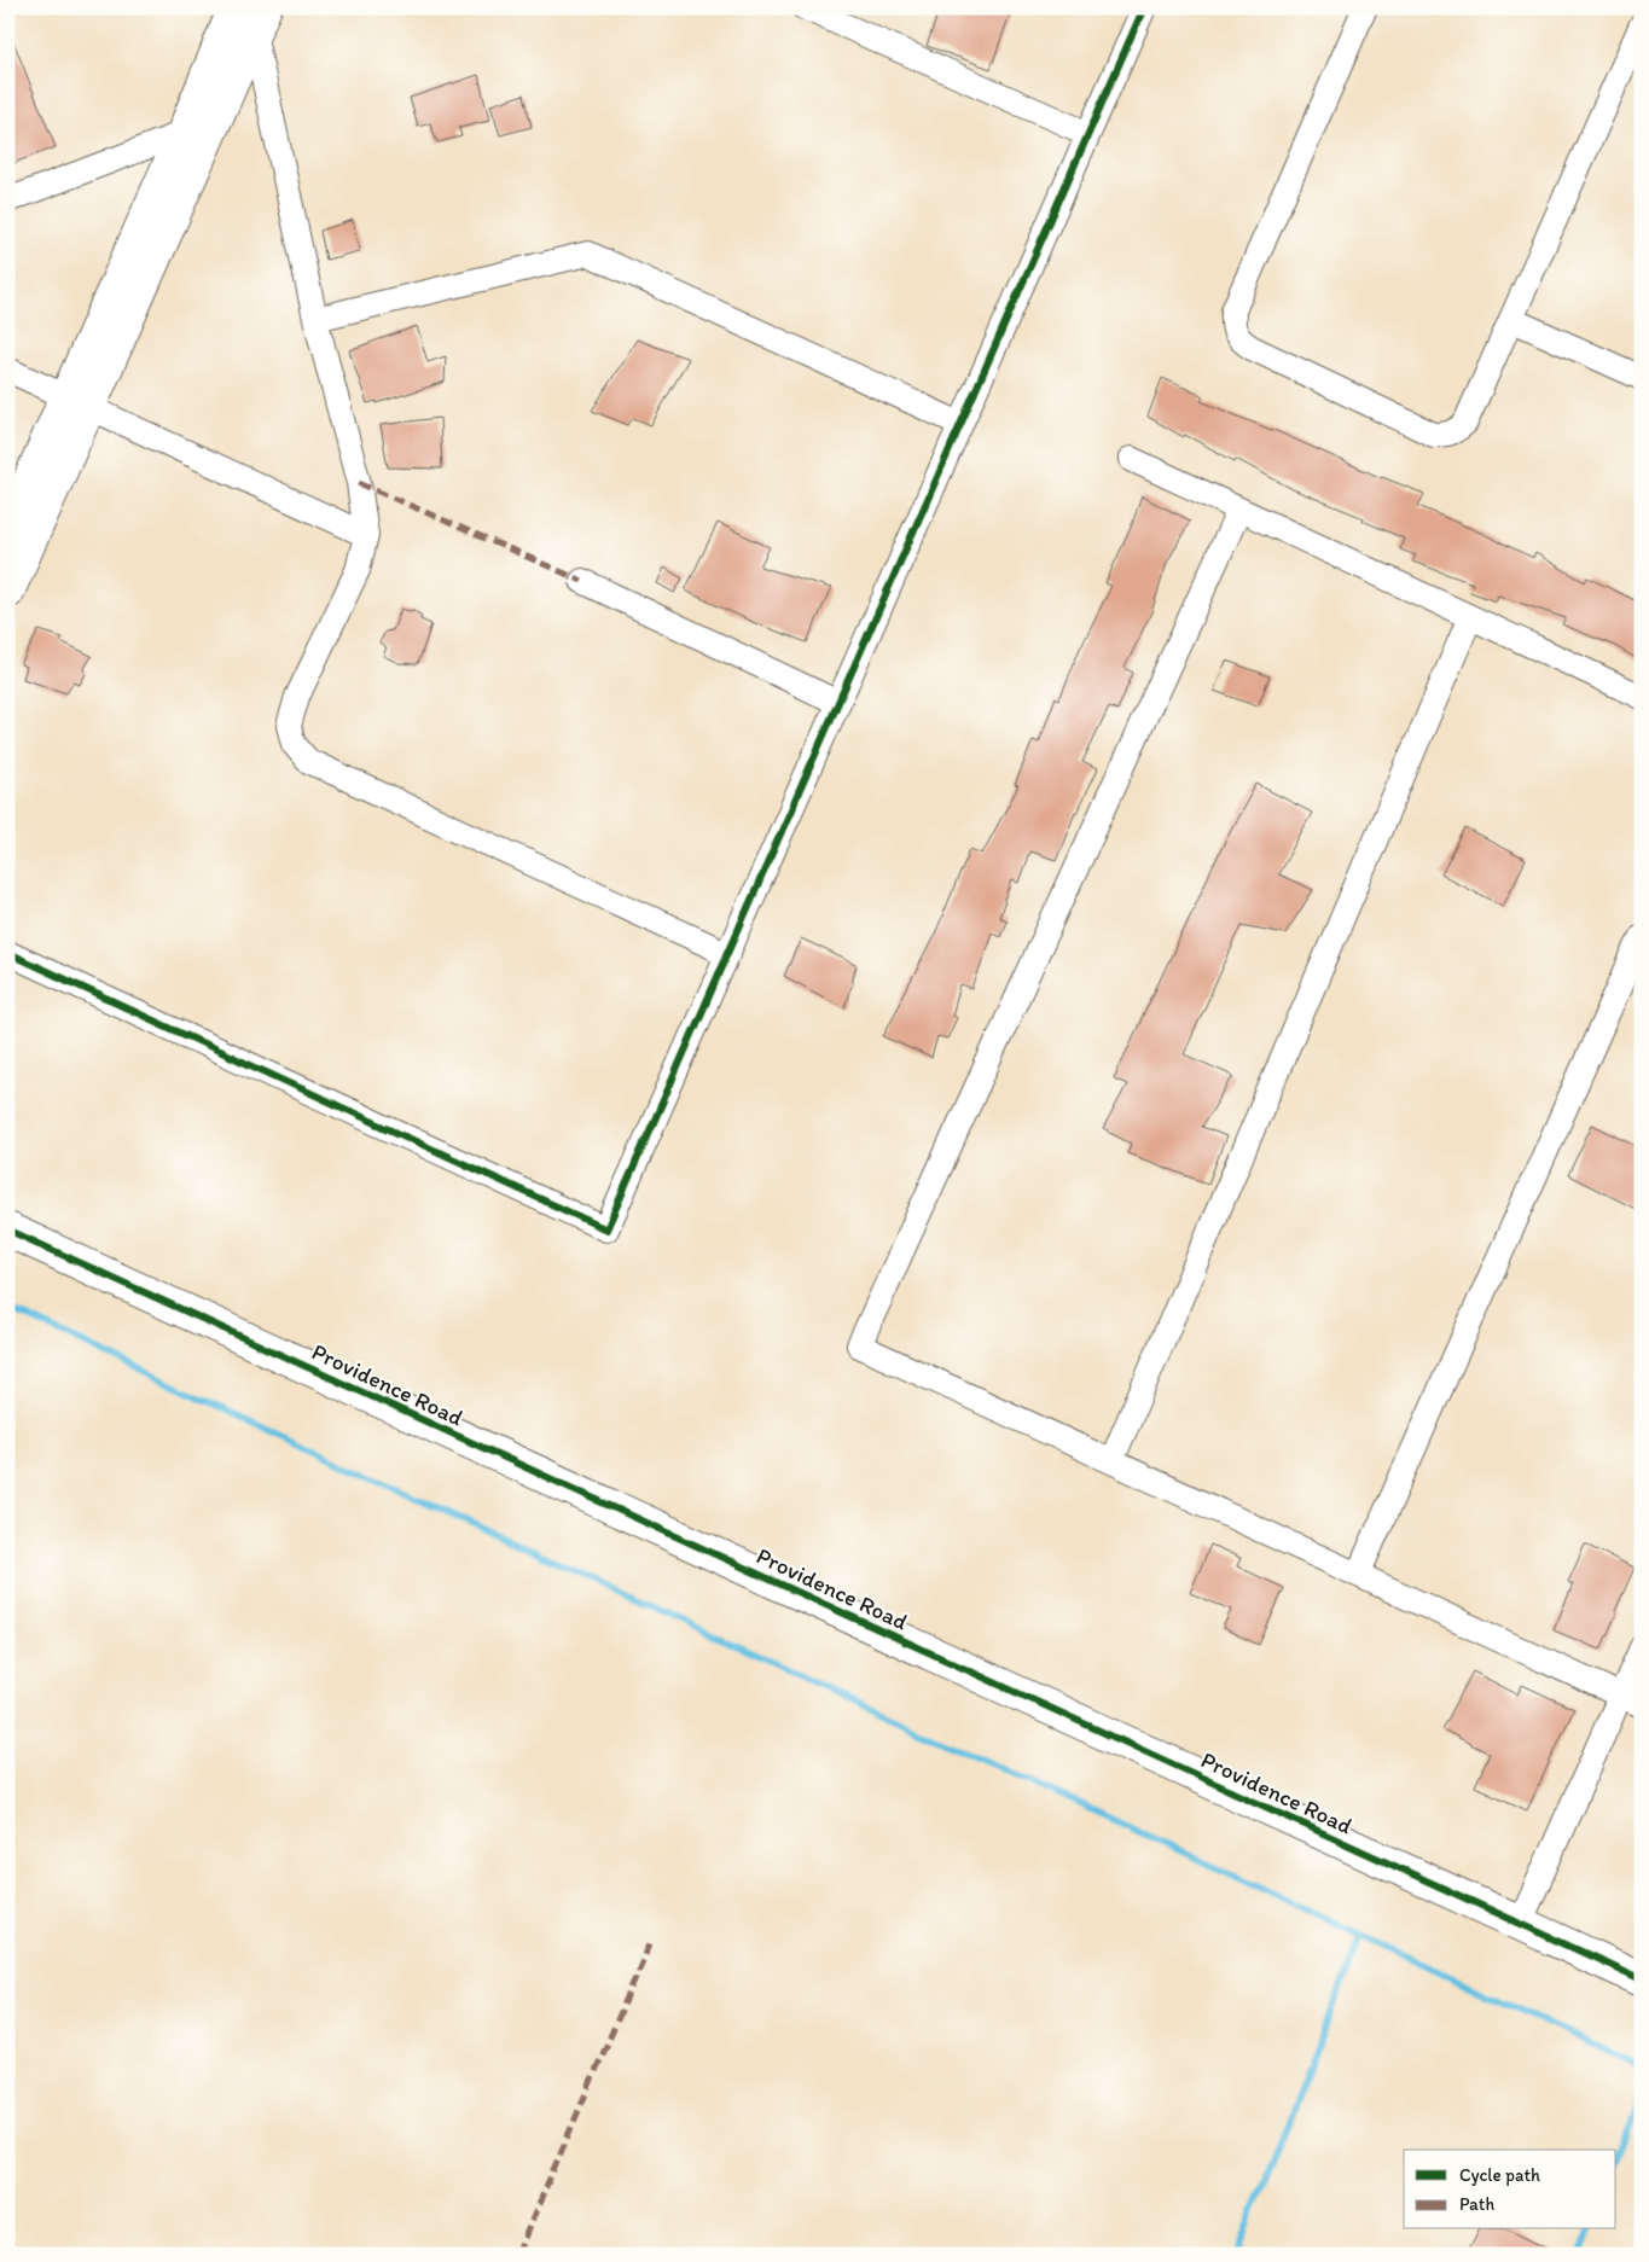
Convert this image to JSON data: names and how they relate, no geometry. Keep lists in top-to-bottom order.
{
  "streets": {
    "street": ["Providence Road"]
  },
  "legend": ["Cycle path", "Path"]
}
